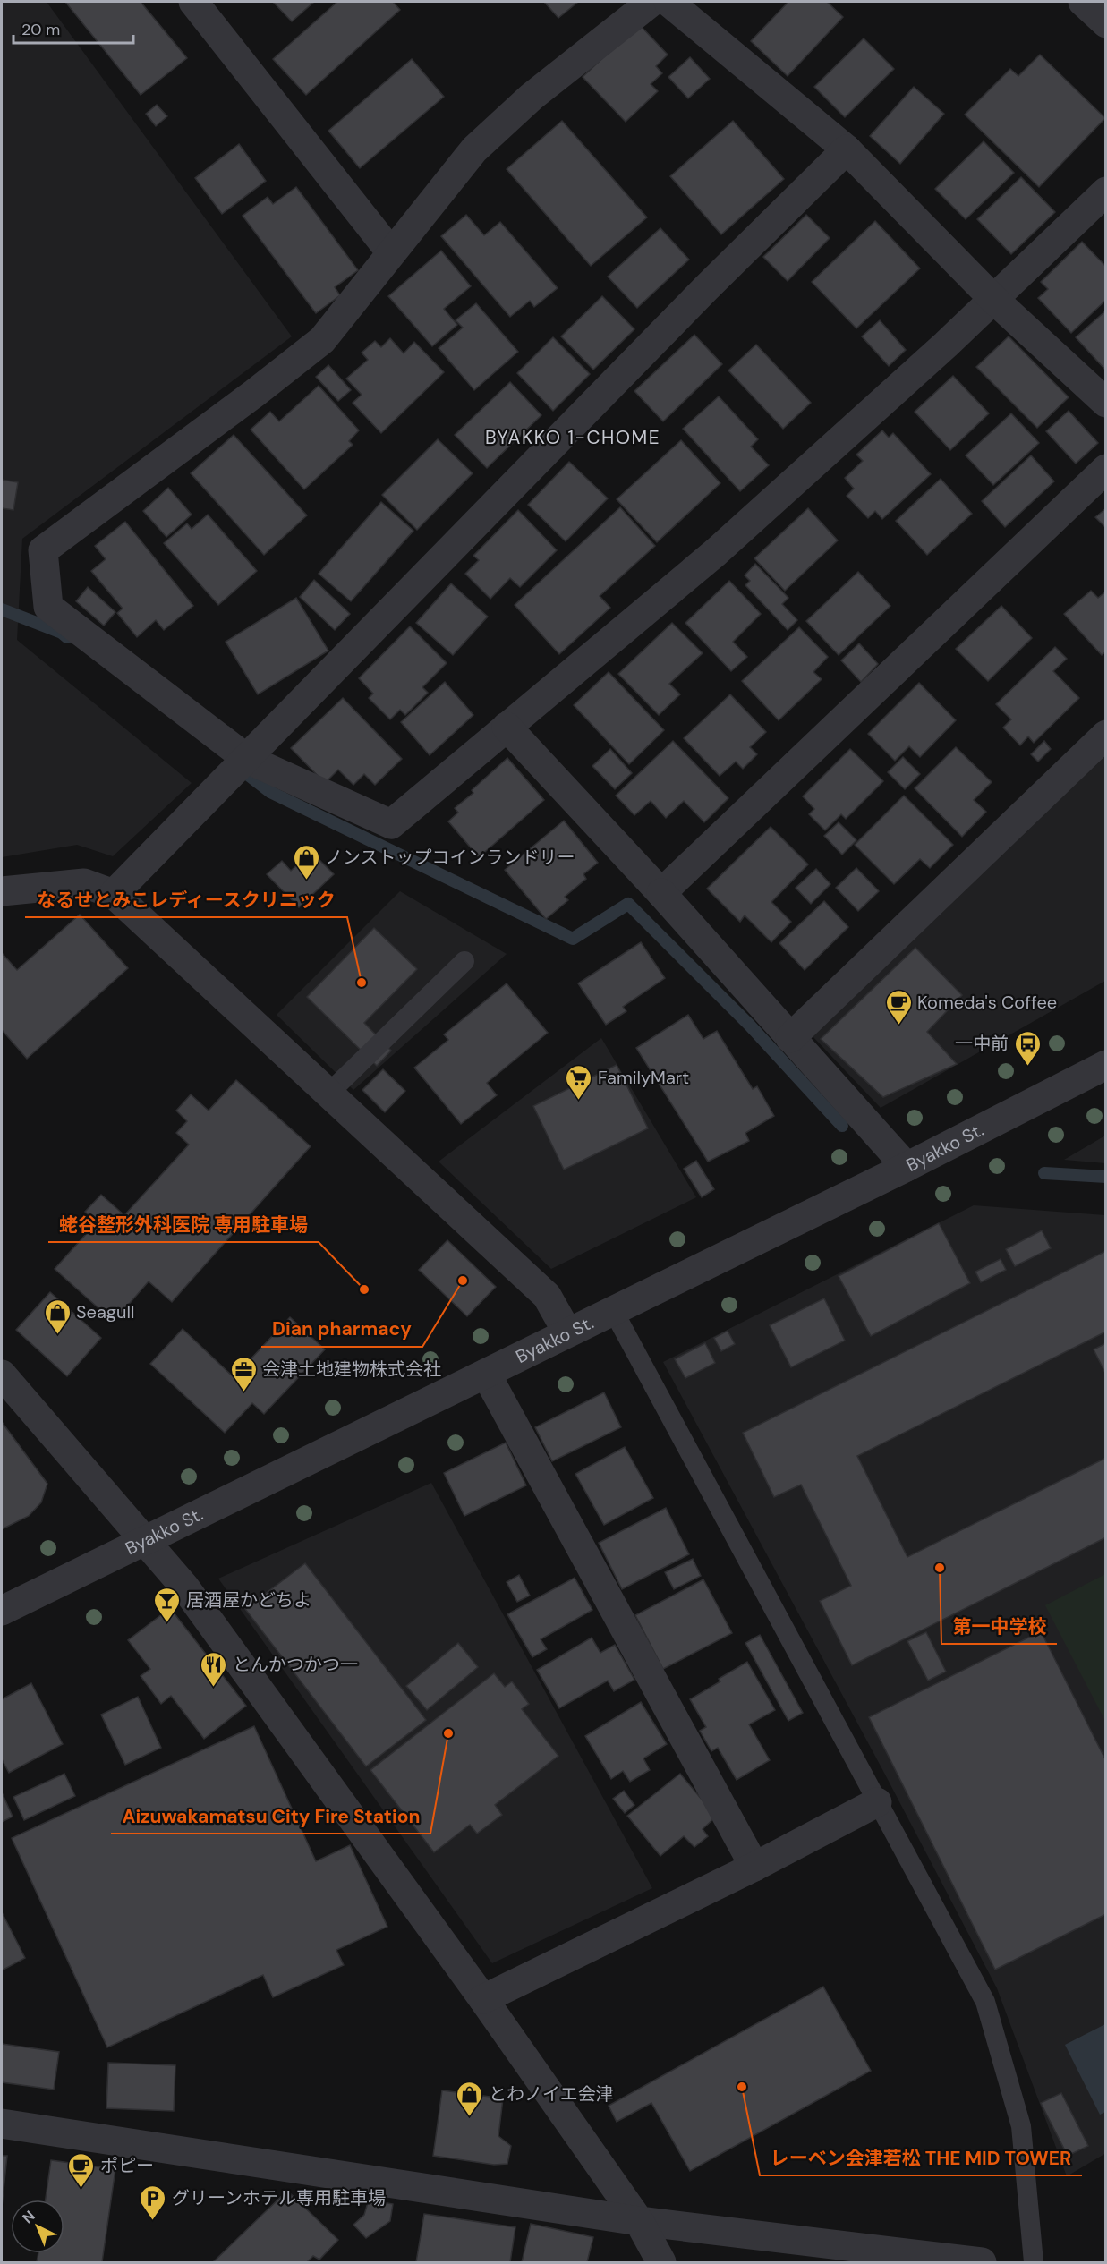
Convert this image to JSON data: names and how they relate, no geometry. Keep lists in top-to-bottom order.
{
  "streets": {
    "street": ["Byakko St."]
  },
  "districts": ["BYAKKO 1-CHOME"],
  "places": {
    "shop": ["ノンストップコインランドリー", "Seagull", "とわノイエ会津"],
    "other": [
      "なるせとみこレディースクリニック",
      "Dian pharmacy",
      "蛯谷整形外科医院 専用駐車場",
      "第一中学校",
      "Aizuwakamatsu City Fire Station",
      "レーベン会津若松 THE MID TOWER"
    ],
    "cafe": ["Komeda's Coffee", "ポピー"],
    "bus stop": ["一中前"],
    "supermarket": ["FamilyMart"],
    "office": ["会津土地建物株式会社"],
    "bar": ["居酒屋かどちよ"],
    "restaurant": ["とんかつかつ一"],
    "parking": ["グリーンホテル専用駐車場"]
  },
  "scale_bar": "20 m",
  "north": "top left"
}
